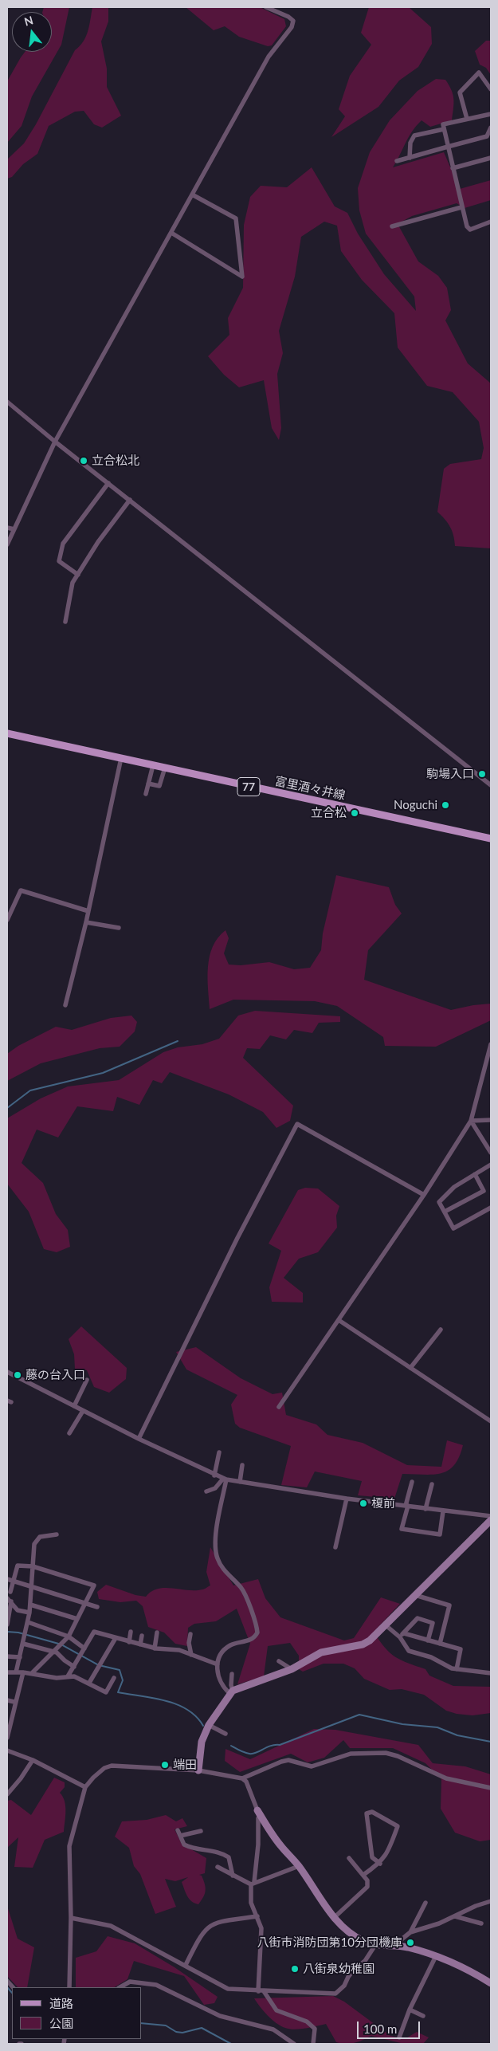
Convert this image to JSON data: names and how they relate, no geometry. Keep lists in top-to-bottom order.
{
  "streets": {
    "main road": ["77", "富里酒々井線"]
  },
  "places": [
    "立合松北",
    "駒場入口",
    "Noguchi",
    "立合松",
    "藤の台入口",
    "榎前",
    "端田",
    "八街市消防団第10分団機庫",
    "八街泉幼稚園"
  ],
  "legend": ["道路", "公園"],
  "scale_bar": "100 m",
  "north": "top"
}
